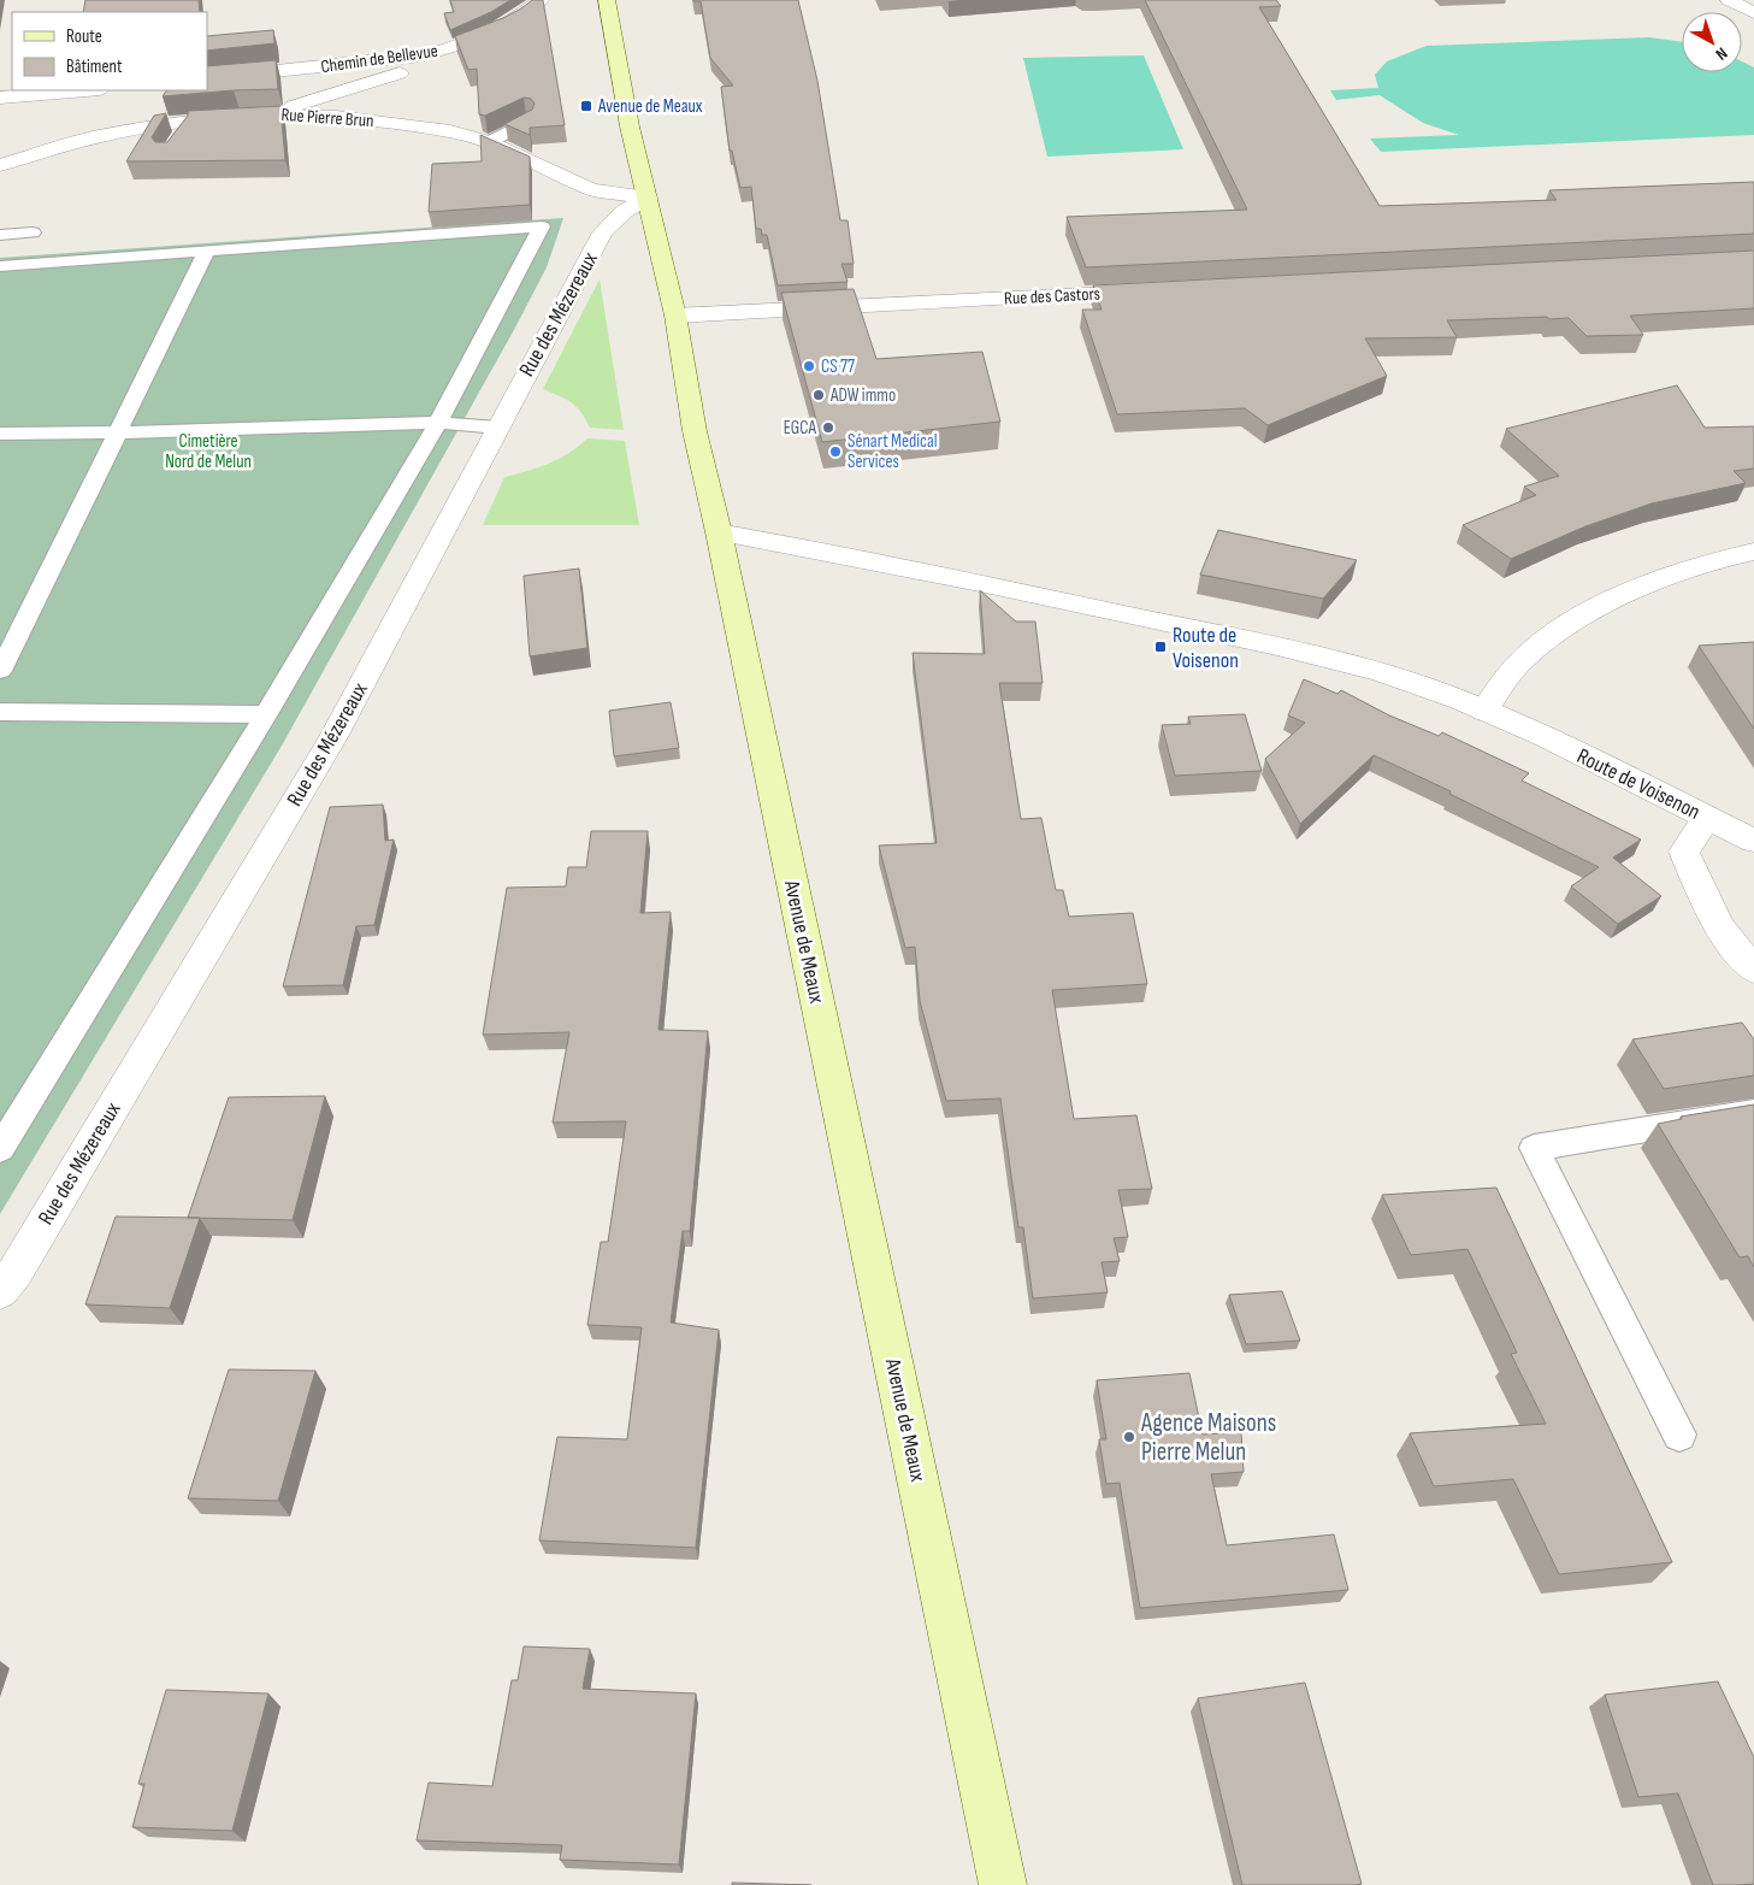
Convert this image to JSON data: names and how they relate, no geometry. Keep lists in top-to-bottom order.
{
  "streets": {
    "main road": ["Avenue de Meaux"],
    "street": [
      "Chemin de Bellevue",
      "Rue Pierre Brun",
      "Rue des Castors",
      "Rue des Mézereaux",
      "Route de Voisenon"
    ]
  },
  "crossings": [
    ["Rue Pierre Brun", "Rue des Mézereaux"],
    ["Rue Pierre Brun", "Avenue de Meaux"],
    ["Rue des Castors", "Avenue de Meaux"],
    ["Rue des Mézereaux", "Avenue de Meaux"],
    ["Route de Voisenon", "Avenue de Meaux"]
  ],
  "parks": ["Cimetière Nord de Melun"],
  "places": {
    "transit": ["Avenue de Meaux", "Route de Voisenon"],
    "other": [
      "CS 77",
      "ADW immo",
      "EGCA",
      "Sénart Medical Services",
      "Agence Maisons Pierre Melun"
    ]
  },
  "legend": ["Route", "Bâtiment"],
  "north": "bottom right"
}
